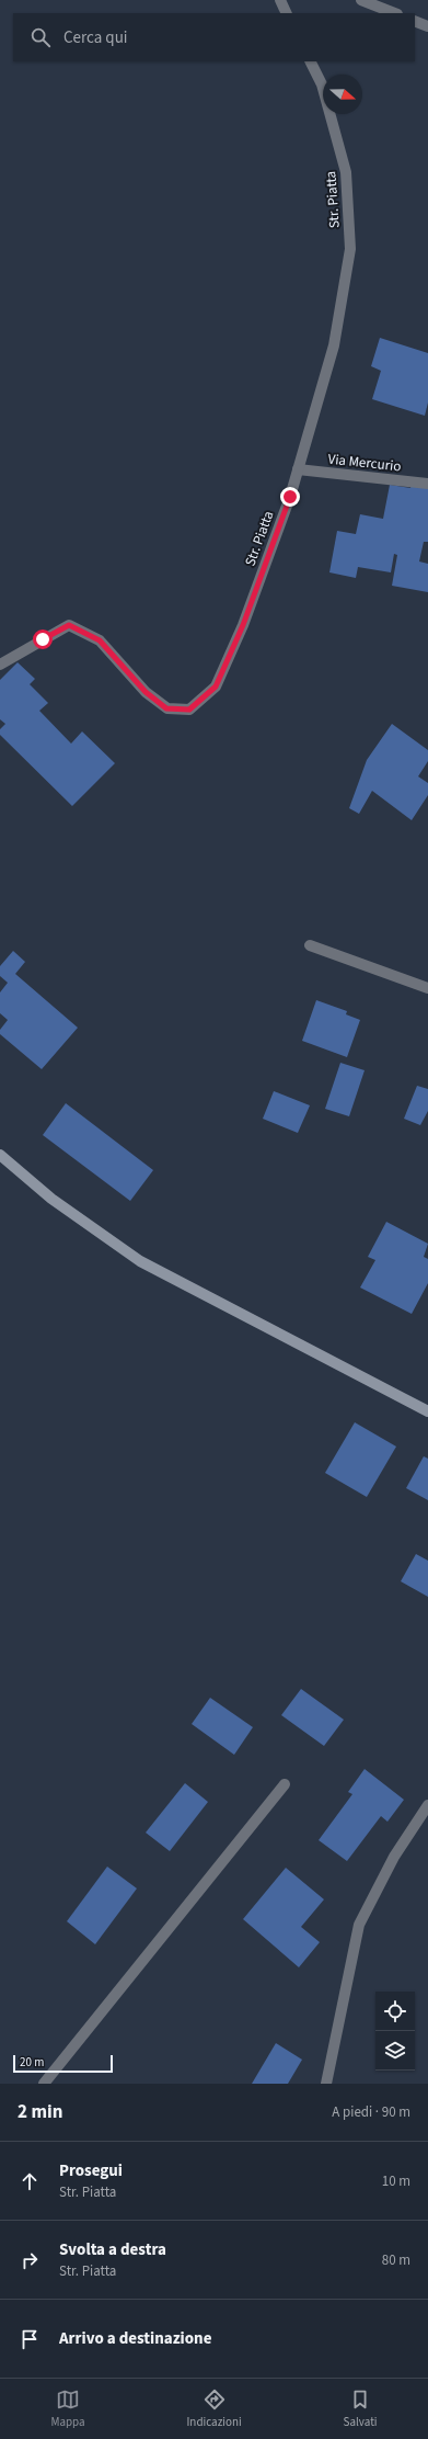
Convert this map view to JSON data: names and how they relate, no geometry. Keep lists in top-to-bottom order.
{
  "streets": {
    "street": ["Str. Piatta", "Via Mercurio"]
  },
  "crossings": [
    ["Str. Piatta", "Via Mercurio"]
  ],
  "scale_bar": "20 m",
  "north": "right",
  "page": {
    "search": "Cerca qui",
    "scale": "20 m",
    "heading": ["2 min", "A piedi · 90 m"],
    "list": [
      ["Prosegui", "Str. Piatta", "10 m"],
      ["Svolta a destra", "Str. Piatta", "80 m"],
      "Arrivo a destinazione"
    ],
    "nav": ["Mappa", "Indicazioni", "Salvati"]
  }
}
